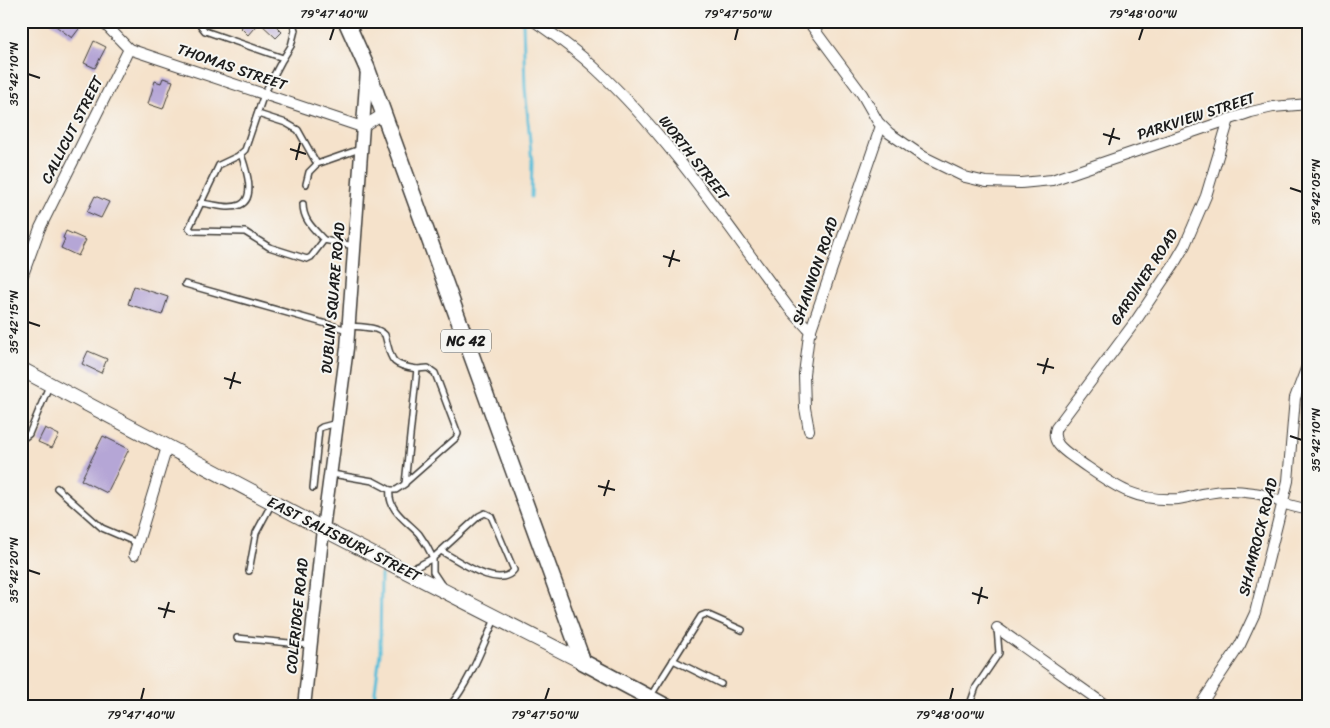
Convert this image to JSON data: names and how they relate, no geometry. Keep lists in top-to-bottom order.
{
  "streets": {
    "main road": ["NC 42", "EAST SALISBURY STREET"],
    "street": [
      "THOMAS STREET",
      "PARKVIEW STREET",
      "CALLICUT STREET",
      "WORTH STREET",
      "SHANNON ROAD",
      "GARDINER ROAD",
      "DUBLIN SQUARE ROAD",
      "SHAMROCK ROAD",
      "COLERIDGE ROAD"
    ]
  },
  "crossings": [
    ["THOMAS STREET", "CALLICUT STREET"],
    ["THOMAS STREET", "DUBLIN SQUARE ROAD"],
    ["PARKVIEW STREET", "SHANNON ROAD"],
    ["PARKVIEW STREET", "GARDINER ROAD"],
    ["WORTH STREET", "SHANNON ROAD"],
    ["GARDINER ROAD", "SHAMROCK ROAD"],
    ["DUBLIN SQUARE ROAD", "NC 42"],
    ["DUBLIN SQUARE ROAD", "EAST SALISBURY STREET"],
    ["DUBLIN SQUARE ROAD", "COLERIDGE ROAD"],
    ["NC 42", "EAST SALISBURY STREET"],
    ["EAST SALISBURY STREET", "COLERIDGE ROAD"]
  ],
  "coordinates": [
    "79°47'40\"W",
    "79°47'50\"W",
    "79°48'00\"W",
    "35°42'10\"N",
    "35°42'05\"N",
    "35°42'15\"N",
    "35°42'20\"N"
  ]
}
